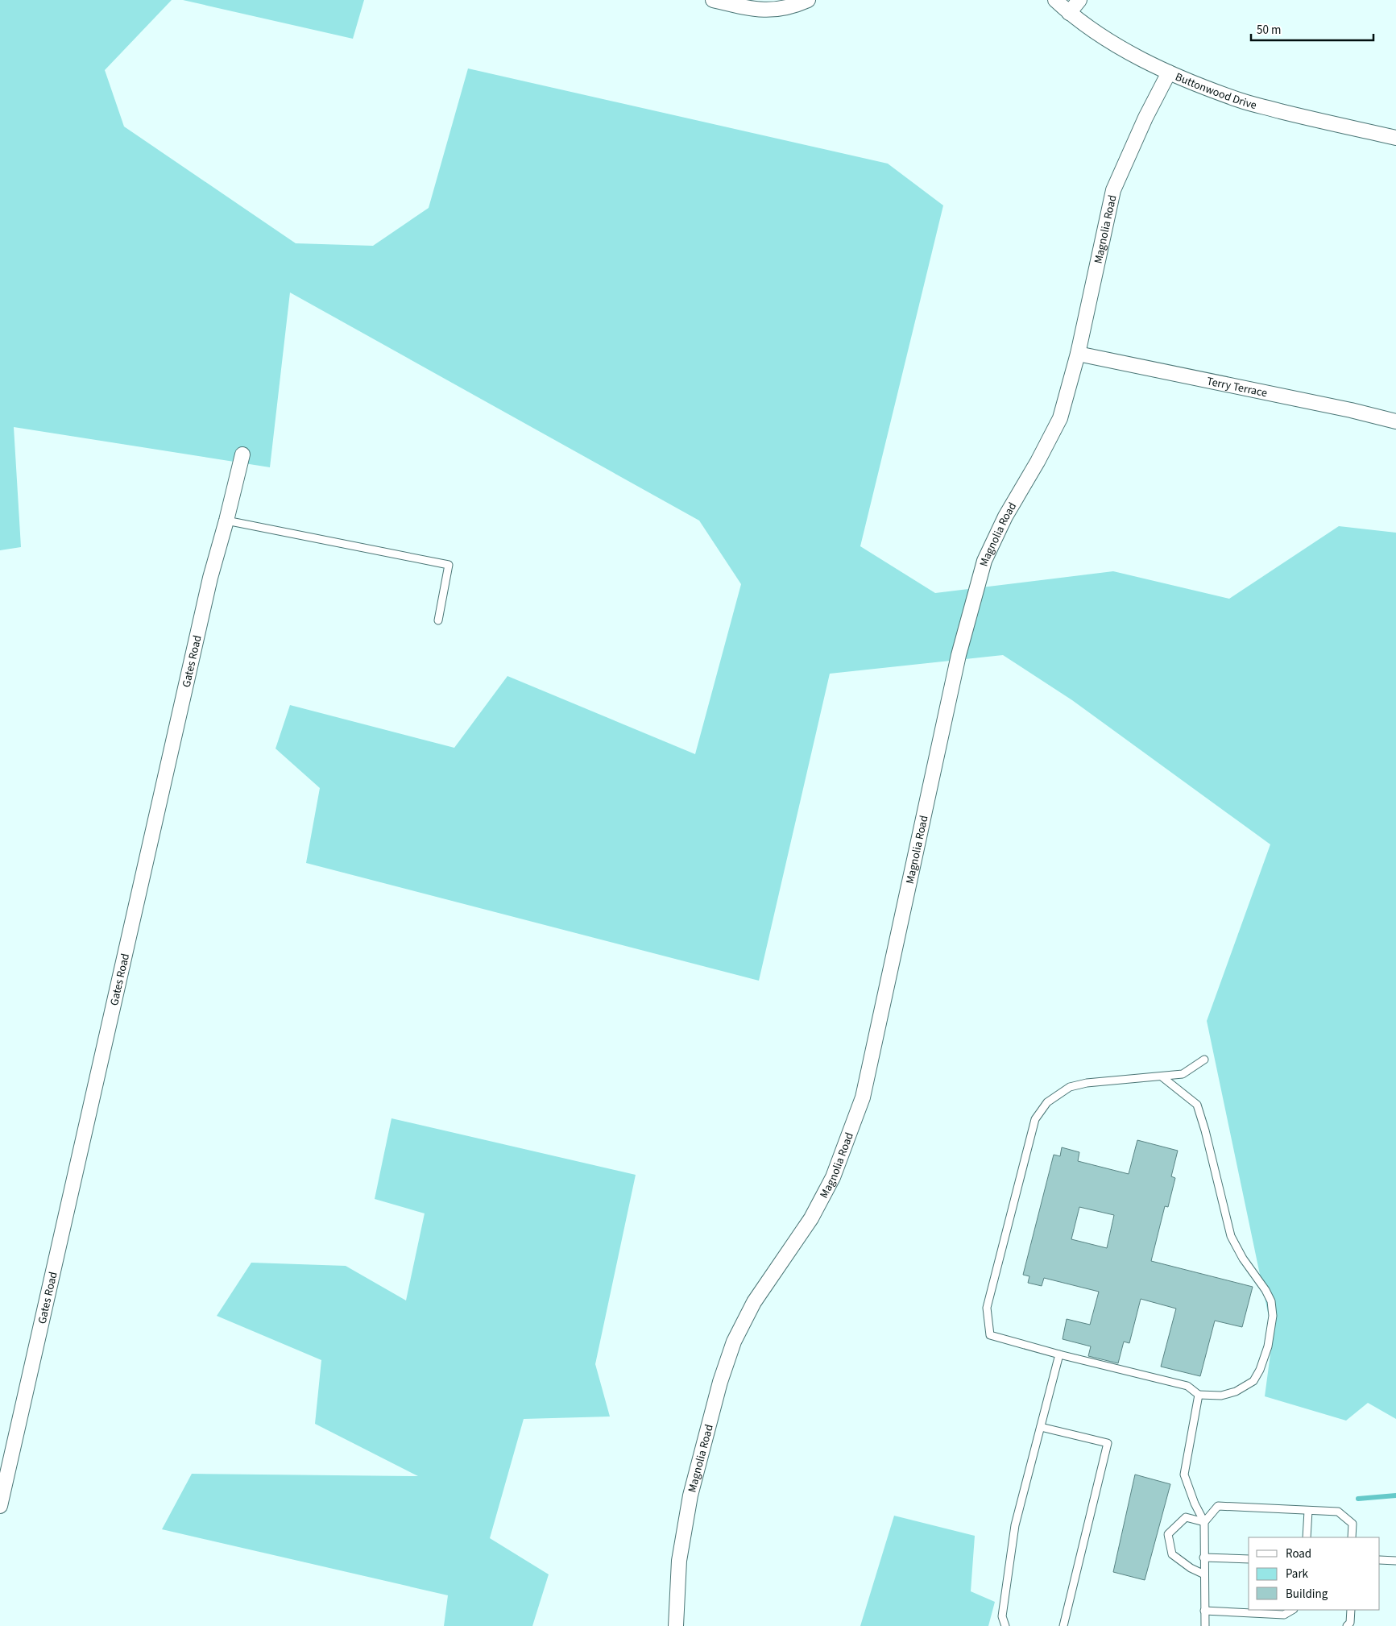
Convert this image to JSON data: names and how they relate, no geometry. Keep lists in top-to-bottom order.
{
  "streets": {
    "street": [
      "Buttonwood Drive",
      "Magnolia Road",
      "Terry Terrace",
      "Gates Road"
    ]
  },
  "crossings": [
    ["Buttonwood Drive", "Magnolia Road"],
    ["Magnolia Road", "Terry Terrace"]
  ],
  "legend": ["Road", "Park", "Building"],
  "scale_bar": "50 m"
}
